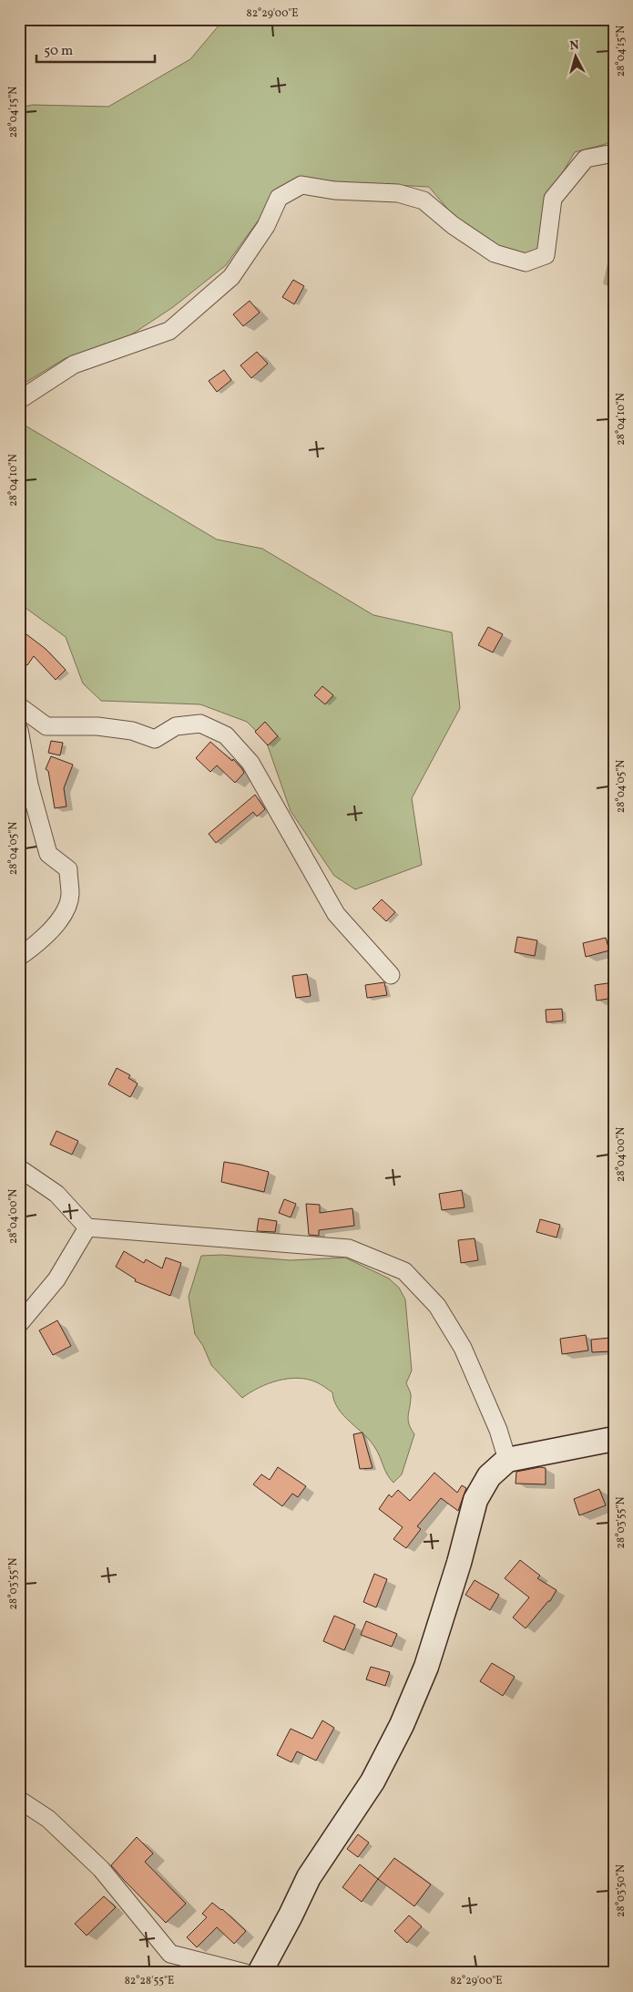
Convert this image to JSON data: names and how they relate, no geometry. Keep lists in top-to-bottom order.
{
  "scale_bar": "50 m",
  "north": "top",
  "coordinates": [
    "82°29'00\"E",
    "28°04'15\"N",
    "28°04'10\"N",
    "28°04'05\"N",
    "28°04'00\"N",
    "28°03'55\"N",
    "28°03'50\"N",
    "82°28'55\"E"
  ]
}
